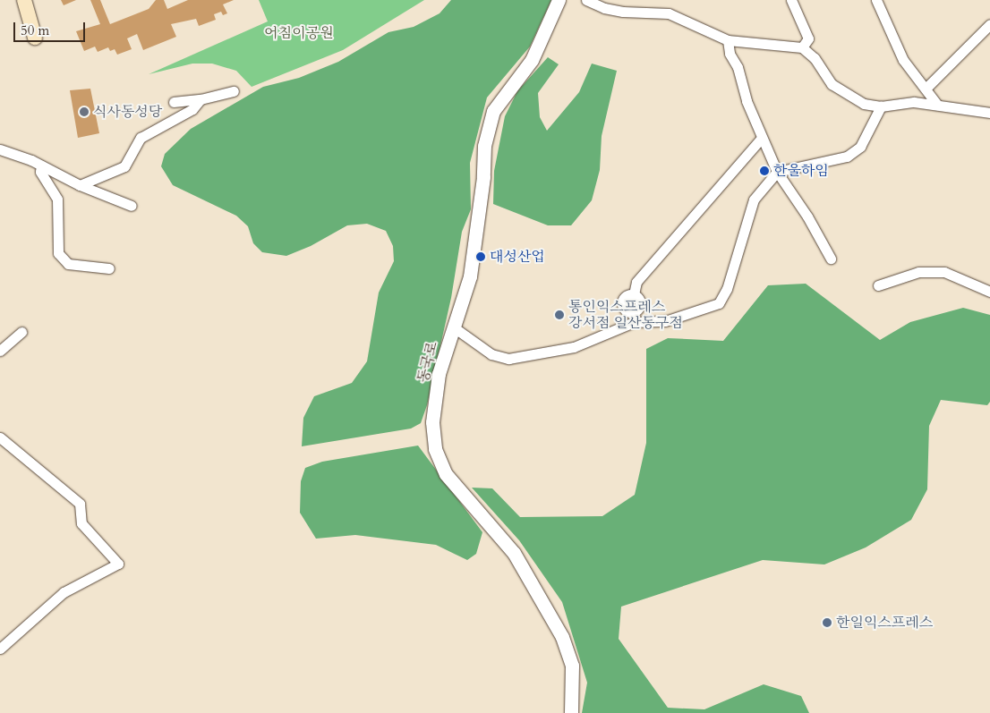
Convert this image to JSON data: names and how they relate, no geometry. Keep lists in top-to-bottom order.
{
  "streets": {
    "street": ["동국로"]
  },
  "parks": ["어침이공원"],
  "places": [
    "식사동성당",
    "한울하임",
    "대성산업",
    "통인익스프레스 강서점 일산동구점",
    "한일익스프레스"
  ],
  "scale_bar": "50 m"
}
